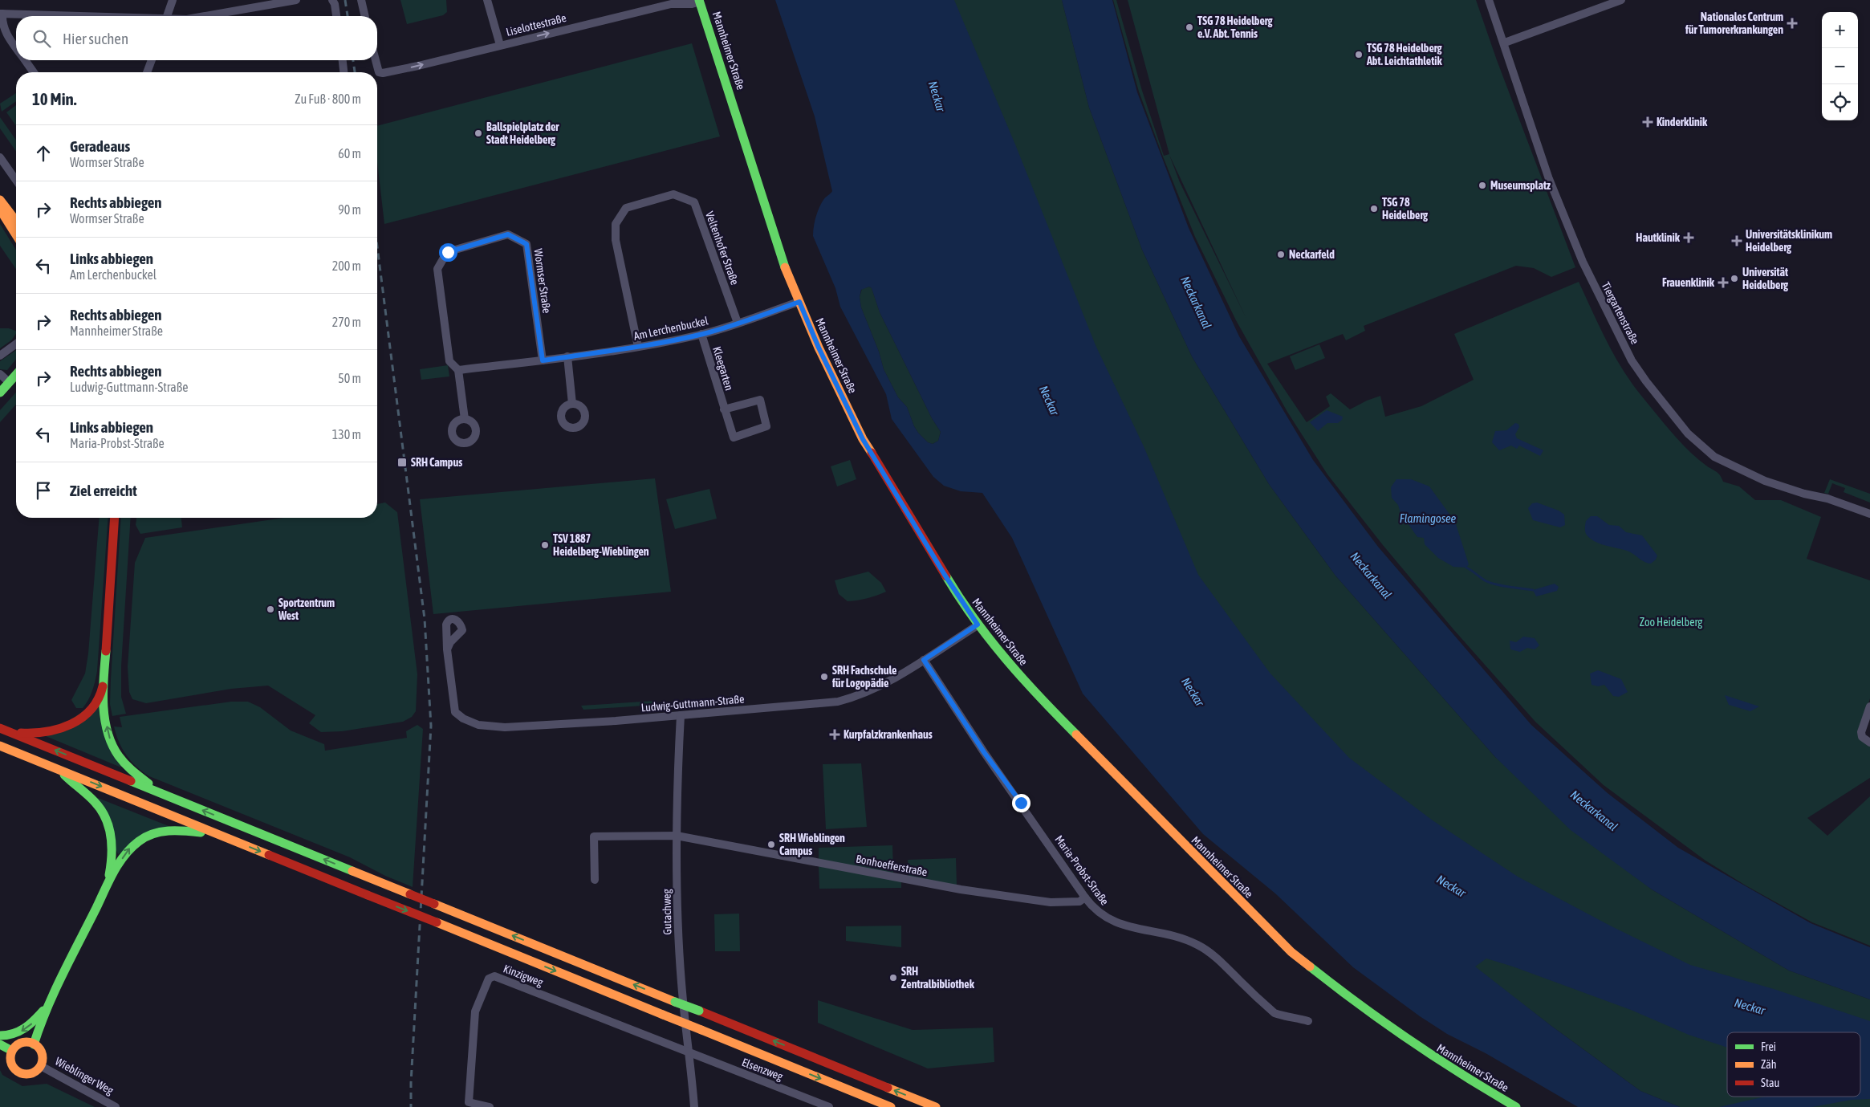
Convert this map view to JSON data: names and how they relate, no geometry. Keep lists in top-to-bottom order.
{
  "streets": {
    "main road": ["Mannheimer Straße", "Wieblinger Weg"],
    "street": [
      "Liselottestraße",
      "Veltenhofer Straße",
      "Wormser Straße",
      "Tiergartenstraße",
      "Am Lerchenbuckel",
      "Kleegarten",
      "Ludwig-Guttmann-Straße",
      "Bonhoefferstraße",
      "Maria-Probst-Straße",
      "Gutachweg",
      "Kinzigweg",
      "Elsenzweg"
    ]
  },
  "crossings": [
    ["Liselottestraße", "Mannheimer Straße"],
    ["Mannheimer Straße", "Am Lerchenbuckel"],
    ["Mannheimer Straße", "Ludwig-Guttmann-Straße"],
    ["Veltenhofer Straße", "Am Lerchenbuckel"],
    ["Wormser Straße", "Am Lerchenbuckel"],
    ["Am Lerchenbuckel", "Kleegarten"],
    ["Ludwig-Guttmann-Straße", "Maria-Probst-Straße"],
    ["Ludwig-Guttmann-Straße", "Gutachweg"],
    ["Bonhoefferstraße", "Maria-Probst-Straße"],
    ["Bonhoefferstraße", "Gutachweg"],
    ["Gutachweg", "Kinzigweg"],
    ["Gutachweg", "Elsenzweg"],
    ["Kinzigweg", "Elsenzweg"]
  ],
  "one_way": ["Liselottestraße"],
  "water": ["Neckar", "Neckarkanal", "Flamingosee"],
  "parks": ["Zoo Heidelberg"],
  "places": {
    "health": [
      "Nationales Centrum für Tumorerkrankungen",
      "Kinderklinik",
      "Hautklinik",
      "Universitätsklinikum Heidelberg",
      "Frauenklinik",
      "Kurpfalzkrankenhaus"
    ],
    "other": [
      "TSG 78 Heidelberg e.V. Abt. Tennis",
      "TSG 78 Heidelberg Abt. Leichtathletik",
      "Ballspielplatz der Stadt Heidelberg",
      "Museumsplatz",
      "TSG 78 Heidelberg",
      "Neckarfeld",
      "Universität Heidelberg",
      "TSV 1887 Heidelberg-Wieblingen",
      "Sportzentrum West",
      "SRH Fachschule für Logopädie",
      "SRH Wieblingen Campus",
      "SRH Zentralbibliothek"
    ],
    "transit": ["SRH Campus"]
  },
  "legend": ["Frei", "Zäh", "Stau"],
  "page": {
    "map_buttons": ["+", "−"],
    "search": "Hier suchen",
    "heading": ["10 Min.", "Zu Fuß · 800 m"],
    "list": [
      ["Geradeaus", "Wormser Straße", "60 m"],
      ["Rechts abbiegen", "Wormser Straße", "90 m"],
      ["Links abbiegen", "Am Lerchenbuckel", "200 m"],
      ["Rechts abbiegen", "Mannheimer Straße", "270 m"],
      ["Rechts abbiegen", "Ludwig-Guttmann-Straße", "50 m"],
      ["Links abbiegen", "Maria-Probst-Straße", "130 m"],
      "Ziel erreicht"
    ]
  }
}
